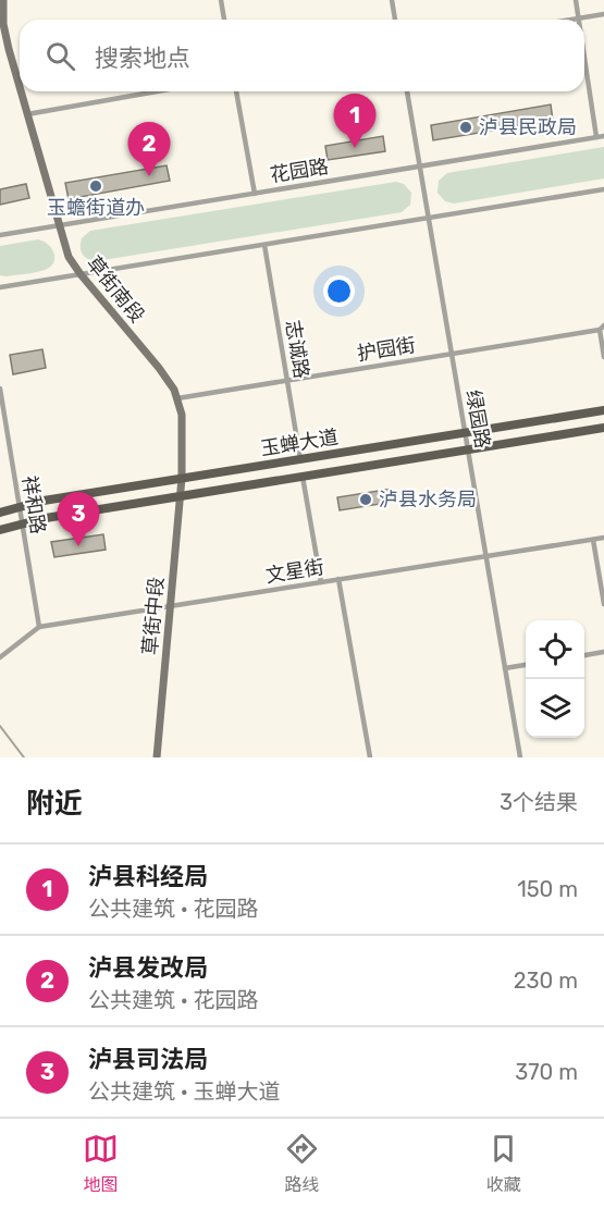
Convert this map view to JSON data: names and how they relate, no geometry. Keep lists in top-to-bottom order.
{
  "streets": {
    "main road": ["草街南段", "玉蝉大道", "草街中段"],
    "street": [
      "花园路",
      "志诚路",
      "护园街",
      "绿园路",
      "祥和路",
      "文星街"
    ]
  },
  "crossings": [
    ["花园路", "草街南段"],
    ["花园路", "绿园路"],
    ["草街南段", "护园街"],
    ["草街南段", "玉蝉大道"],
    ["草街南段", "草街中段"],
    ["志诚路", "护园街"],
    ["志诚路", "玉蝉大道"],
    ["护园街", "绿园路"],
    ["绿园路", "玉蝉大道"],
    ["绿园路", "文星街"],
    ["玉蝉大道", "祥和路"],
    ["玉蝉大道", "草街中段"],
    ["祥和路", "文星街"],
    ["文星街", "草街中段"]
  ],
  "places": ["泸县民政局", "玉蟾街道办", "泸县水务局"],
  "page": {
    "search": "搜索地点",
    "pins": ["1", "2", "3"],
    "heading": ["附近", "3个结果"],
    "list": [
      {
        "mark": "1",
        "name": "泸县科经局",
        "note": "公共建筑 · 花园路",
        "value": "150 m"
      },
      {
        "mark": "2",
        "name": "泸县发改局",
        "note": "公共建筑 · 花园路",
        "value": "230 m"
      },
      {
        "mark": "3",
        "name": "泸县司法局",
        "note": "公共建筑 · 玉蝉大道",
        "value": "370 m"
      }
    ],
    "nav": ["地图", "路线", "收藏"]
  }
}
